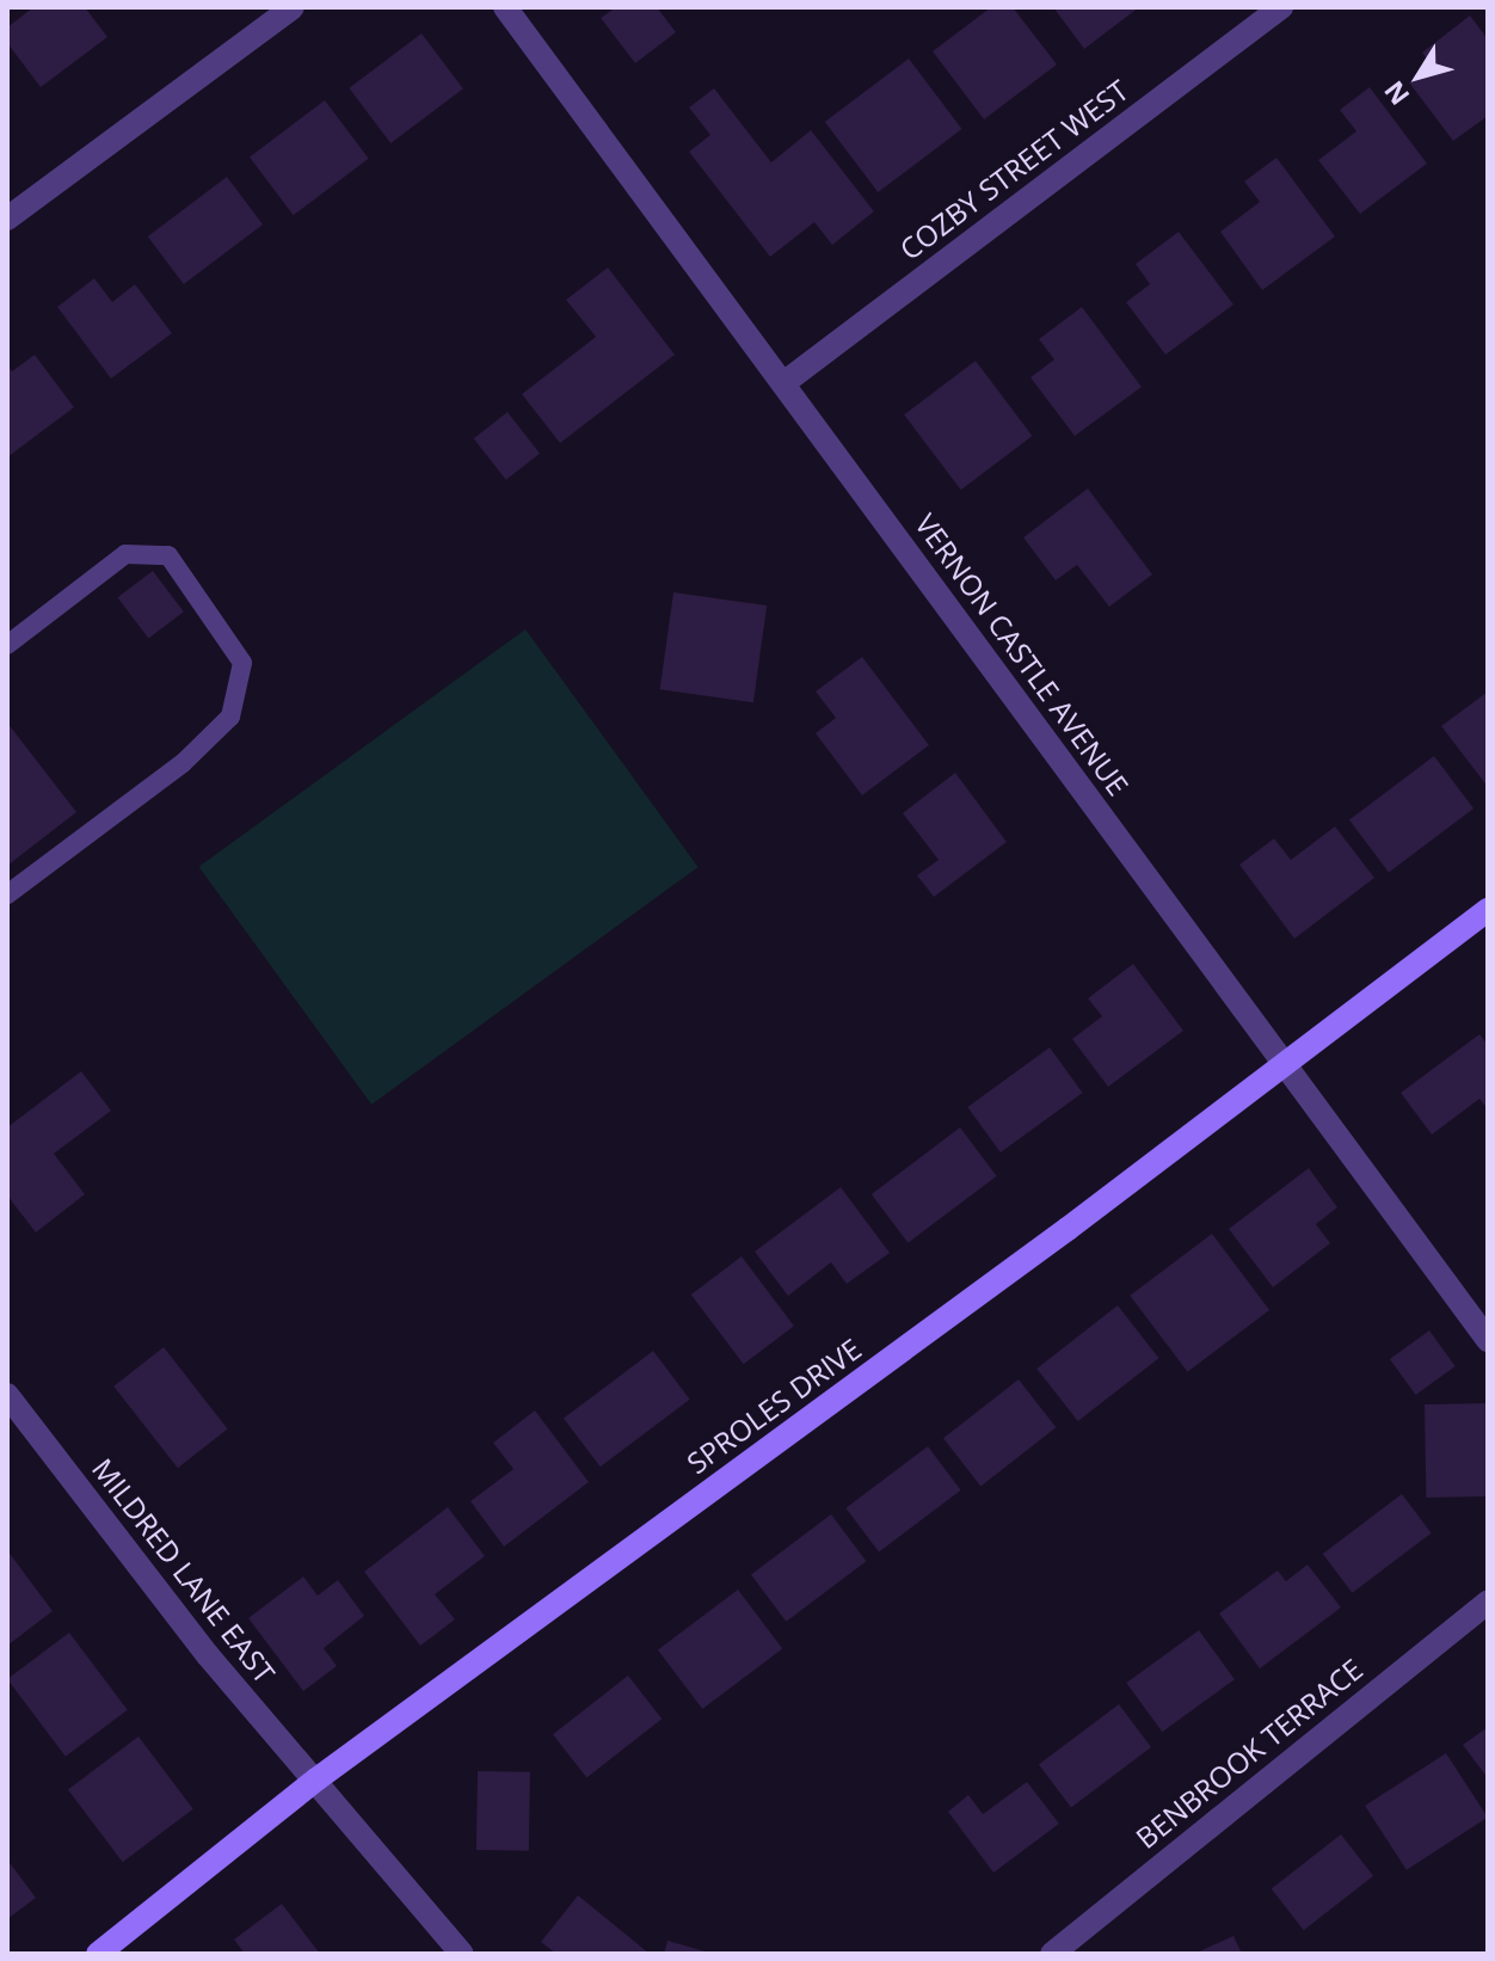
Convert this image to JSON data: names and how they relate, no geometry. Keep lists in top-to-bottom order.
{
  "streets": {
    "street": [
      "COZBY STREET WEST",
      "VERNON CASTLE AVENUE",
      "SPROLES DRIVE",
      "MILDRED LANE EAST",
      "BENBROOK TERRACE"
    ]
  },
  "crossings": [
    ["COZBY STREET WEST", "VERNON CASTLE AVENUE"],
    ["VERNON CASTLE AVENUE", "SPROLES DRIVE"],
    ["SPROLES DRIVE", "MILDRED LANE EAST"]
  ],
  "north": "bottom left"
}
